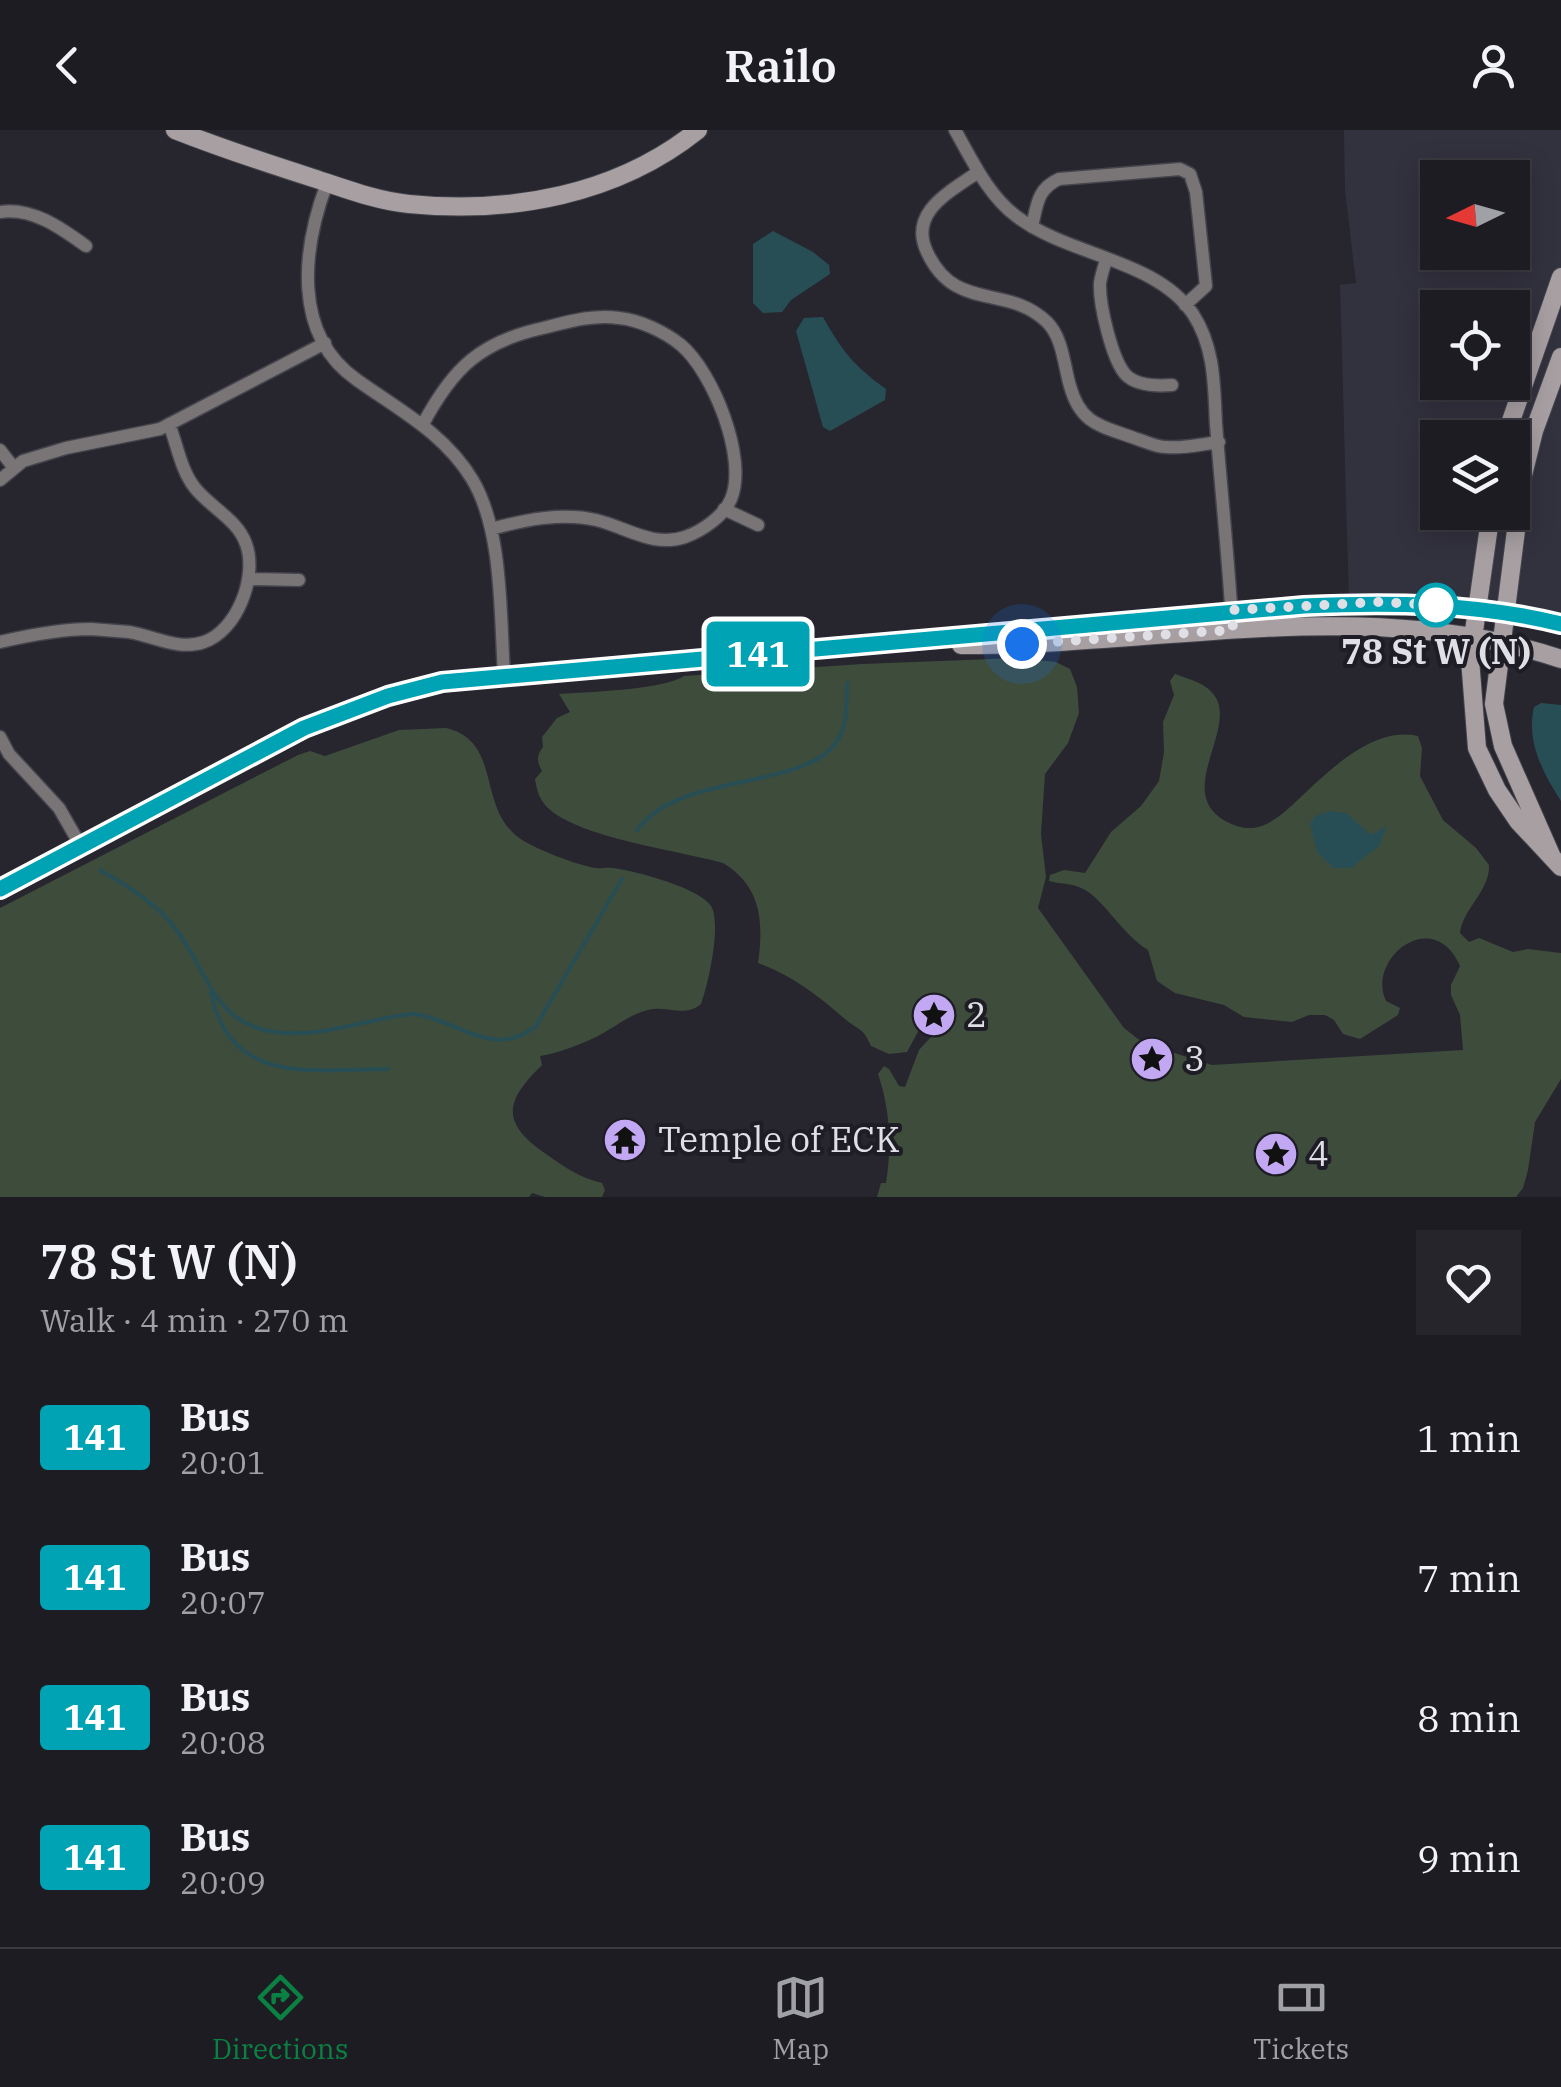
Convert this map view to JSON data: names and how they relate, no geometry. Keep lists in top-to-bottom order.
{
  "places": {
    "other": ["78 St W (N)"],
    "place": ["2", "3", "4"],
    "temple": ["Temple of ECK"]
  },
  "lines": ["bus line 141"],
  "north": "left",
  "page": {
    "header": "Railo",
    "on_map": "141",
    "heading": ["78 St W (N)", "Walk · 4 min · 270 m"],
    "list": [
      {
        "mark": "141",
        "name": "Bus",
        "note": "20:01",
        "value": "1 min"
      },
      {
        "mark": "141",
        "name": "Bus",
        "note": "20:07",
        "value": "7 min"
      },
      {
        "mark": "141",
        "name": "Bus",
        "note": "20:08",
        "value": "8 min"
      },
      {
        "mark": "141",
        "name": "Bus",
        "note": "20:09",
        "value": "9 min"
      }
    ],
    "tabs": ["Directions", "Map", "Tickets"]
  }
}
